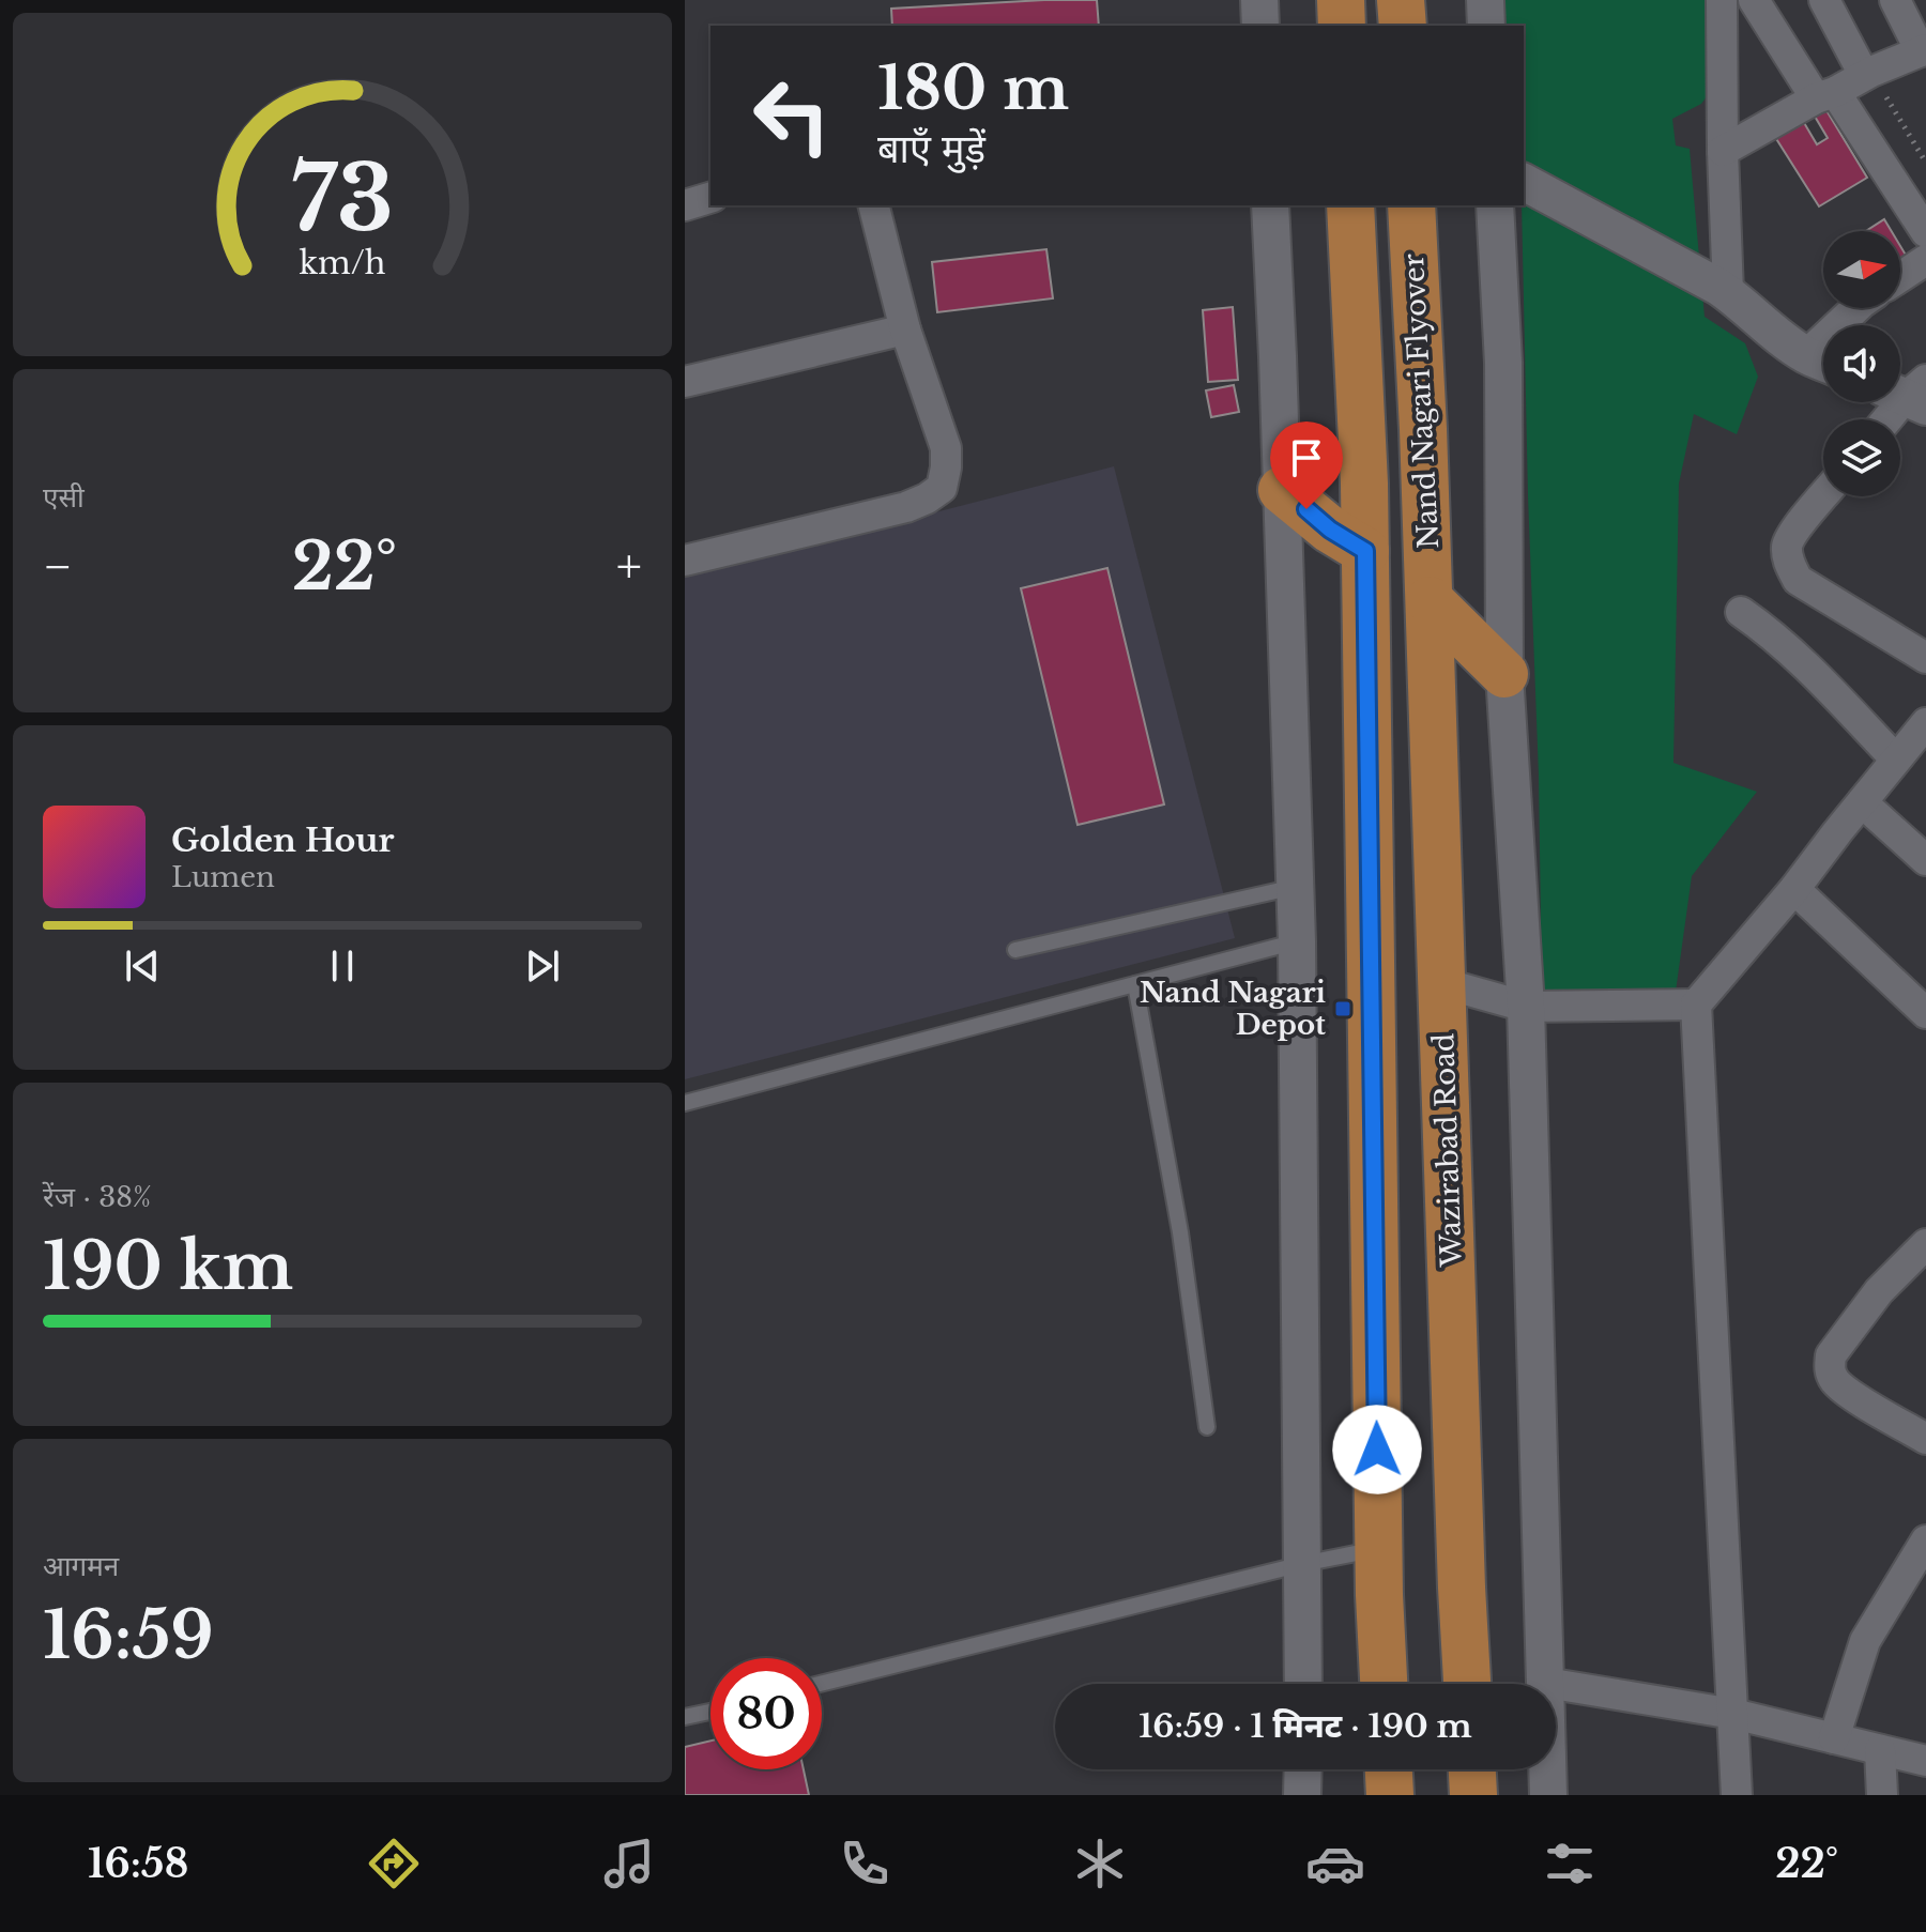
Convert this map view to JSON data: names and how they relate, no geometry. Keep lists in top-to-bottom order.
{
  "streets": {
    "highway": ["Nand Nagari Flyover", "Wazirabad Road"]
  },
  "crossings": [
    ["Nand Nagari Flyover", "Wazirabad Road"]
  ],
  "places": {
    "transit": ["Nand Nagari Depot"]
  },
  "north": "right",
  "page": {
    "turn": ["180 m", "बाएँ मुड़ें"],
    "tile": [
      "एसी",
      ["रेंज · 38%", "190 km"],
      ["आगमन", "16:59"]
    ],
    "heat": ["−", "22°", "+"],
    "song": ["Golden Hour", "Lumen"],
    "limit": "80",
    "trip": "16:59 · 1 मिनट · 190 m",
    "tabs": ["16:58", "22°"],
    "gauge": ["73", "km/h"]
  }
}
